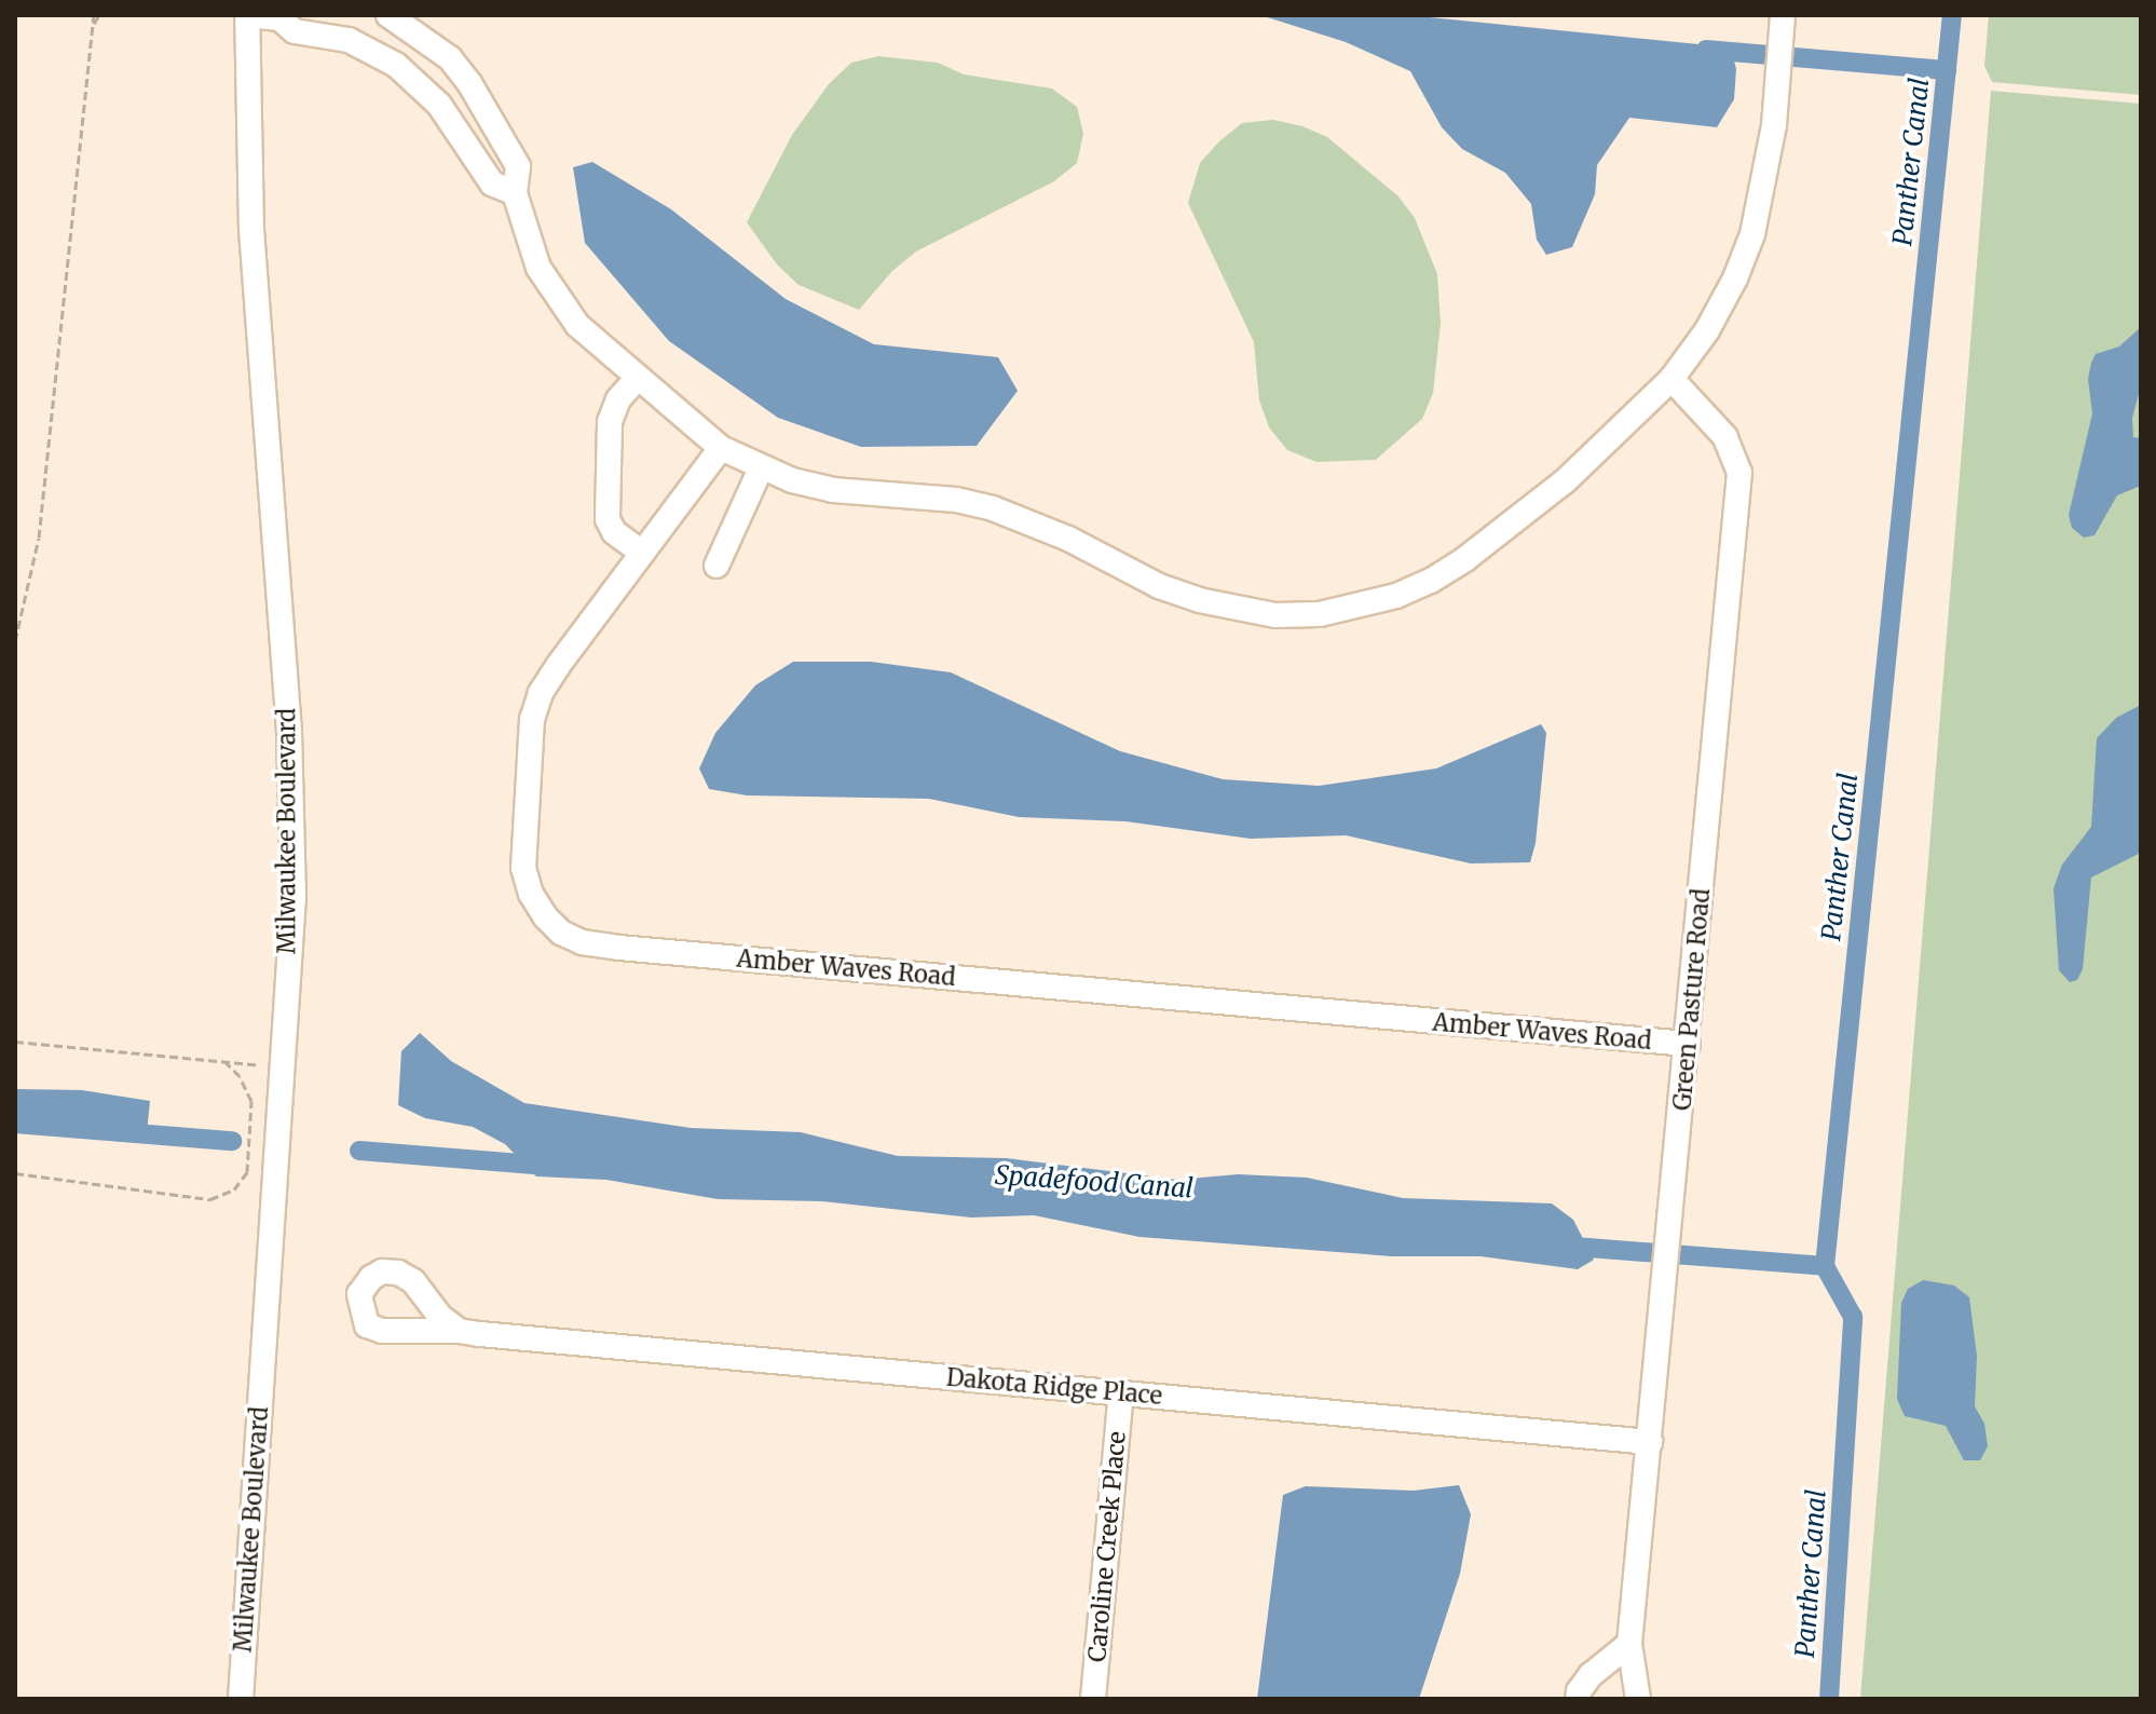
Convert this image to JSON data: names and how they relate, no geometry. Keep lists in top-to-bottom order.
{
  "streets": {
    "street": [
      "Milwaukee Boulevard",
      "Amber Waves Road",
      "Green Pasture Road",
      "Dakota Ridge Place",
      "Caroline Creek Place"
    ]
  },
  "crossings": [
    ["Amber Waves Road", "Green Pasture Road"],
    ["Green Pasture Road", "Dakota Ridge Place"],
    ["Dakota Ridge Place", "Caroline Creek Place"]
  ],
  "water": ["Panther Canal", "Spadefood Canal"]
}
